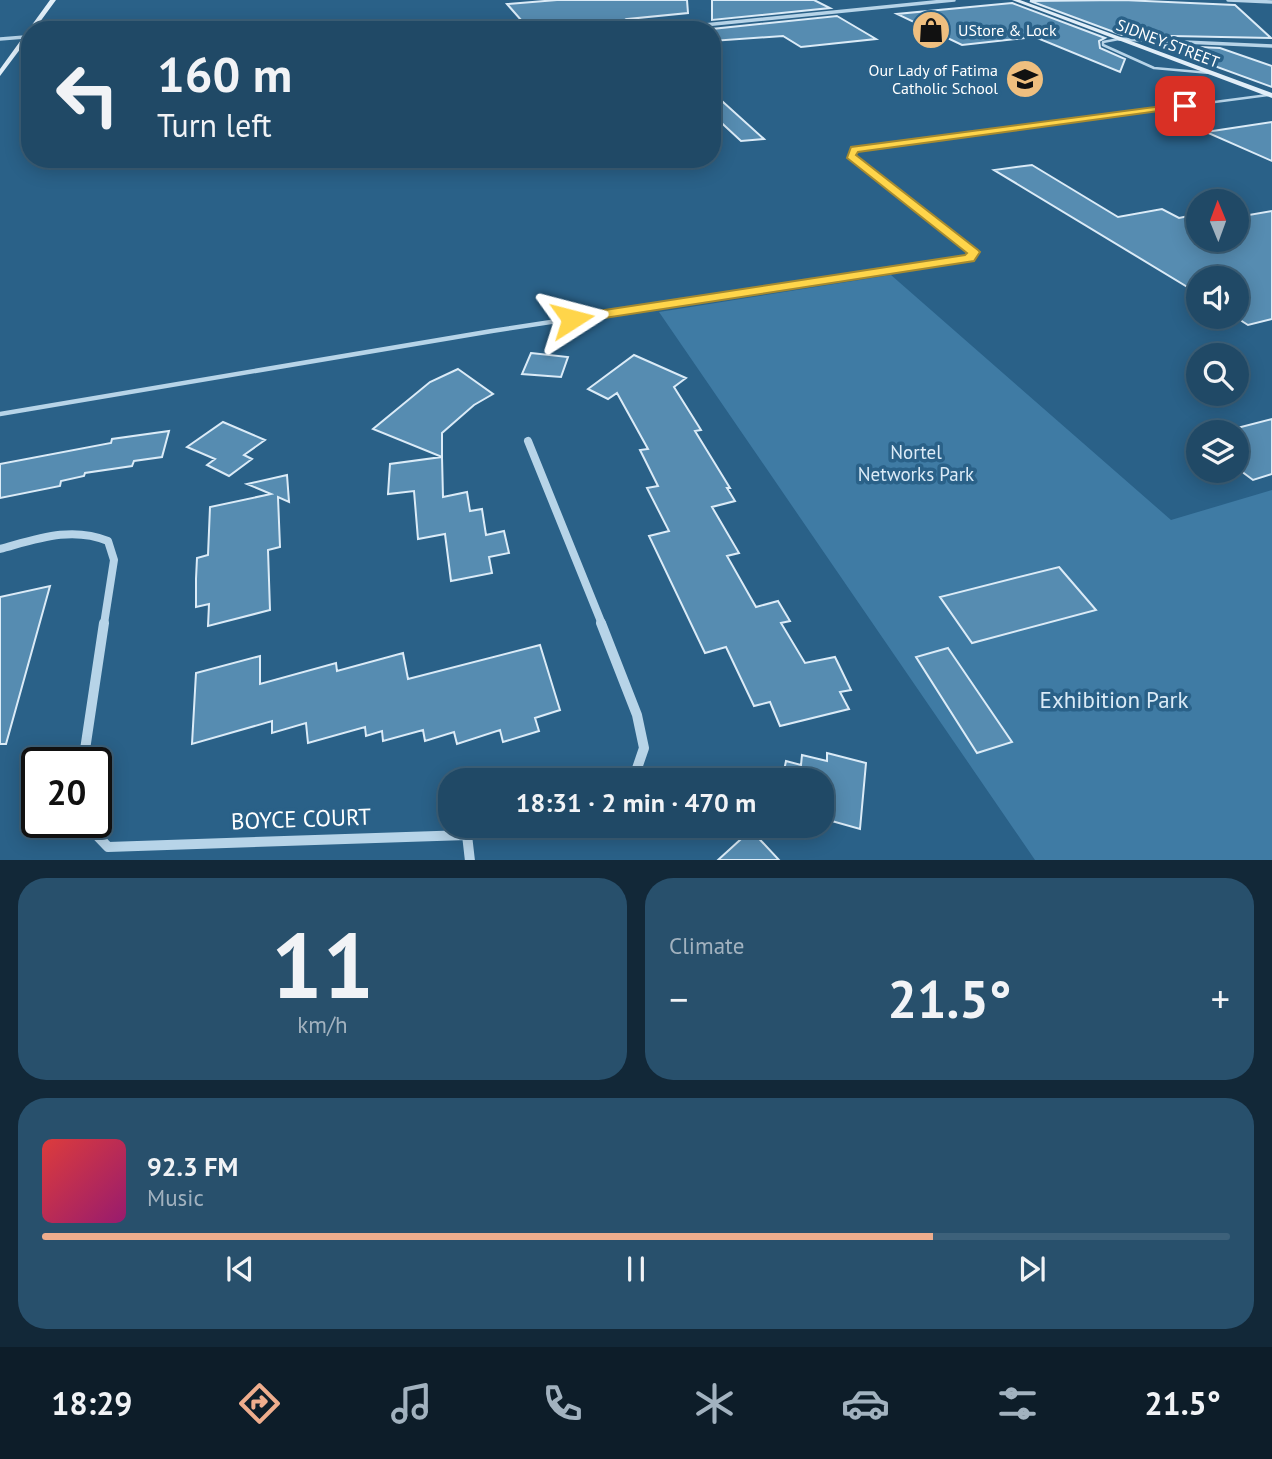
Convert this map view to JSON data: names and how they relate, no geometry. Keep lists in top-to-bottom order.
{
  "streets": {
    "main road": ["SIDNEY STREET"],
    "street": ["BOYCE COURT"]
  },
  "parks": ["Nortel Networks Park", "Exhibition Park"],
  "places": {
    "shop": ["UStore & Lock"],
    "school or university": ["Our Lady of Fatima Catholic School"]
  },
  "north": "top",
  "page": {
    "turn": ["160 m", "Turn left"],
    "limit": "20",
    "trip": "18:31 · 2 min · 470 m",
    "tile": [
      ["11", "km/h"],
      "Climate"
    ],
    "heat": ["−", "21.5°", "+"],
    "song": ["92.3 FM", "Music"],
    "tabs": ["18:29", "21.5°"]
  }
}
